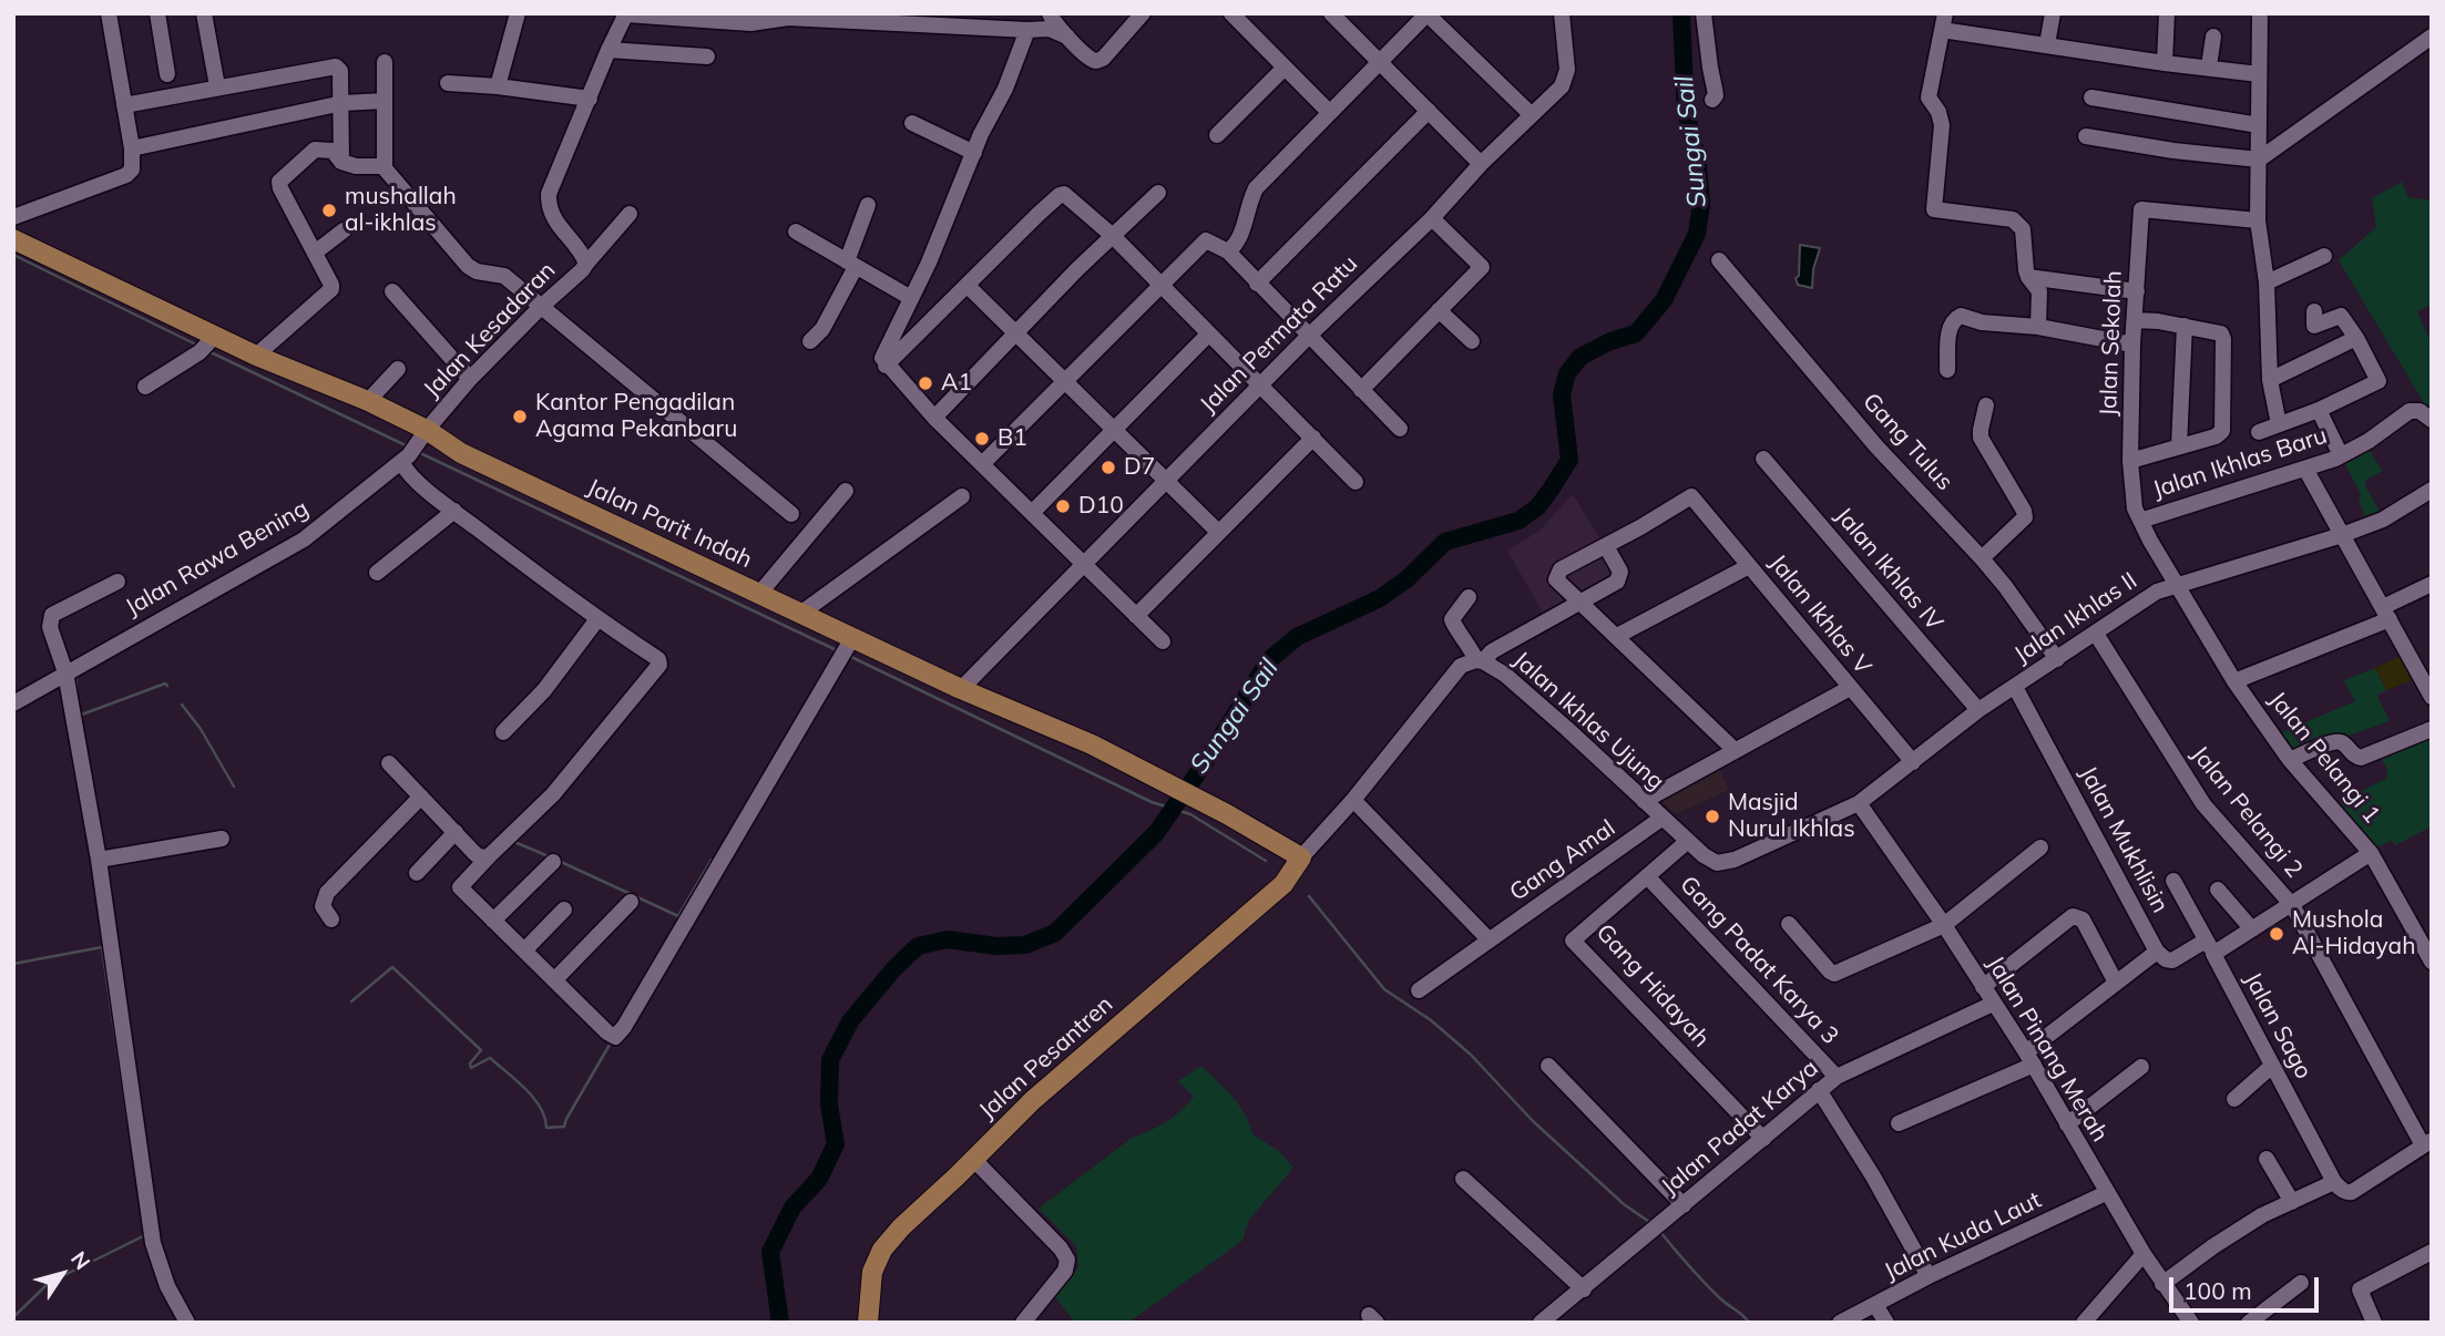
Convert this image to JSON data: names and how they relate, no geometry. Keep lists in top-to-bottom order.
{
  "streets": {
    "main road": ["Jalan Parit Indah", "Jalan Pesantren"],
    "street": [
      "Jalan Kesadaran",
      "Jalan Permata Ratu",
      "Jalan Sekolah",
      "Gang Tulus",
      "Jalan Ikhlas Baru",
      "Jalan Rawa Bening",
      "Jalan Ikhlas IV",
      "Jalan Ikhlas V",
      "Jalan Ikhlas II",
      "Jalan Ikhlas Ujung",
      "Jalan Pelangi 1",
      "Jalan Pelangi 2",
      "Jalan Mukhlisin",
      "Gang Amal",
      "Gang Padat Karya 3",
      "Gang Hidayah",
      "Jalan Sago",
      "Jalan Pinang Merah",
      "Jalan Padat Karya",
      "Jalan Kuda Laut"
    ]
  },
  "crossings": [
    ["Jalan Kesadaran", "Jalan Parit Indah"],
    ["Jalan Kesadaran", "Jalan Rawa Bening"],
    ["Jalan Permata Ratu", "Jalan Parit Indah"],
    ["Jalan Sekolah", "Jalan Ikhlas Baru"],
    ["Jalan Sekolah", "Jalan Ikhlas II"],
    ["Jalan Sekolah", "Jalan Pelangi 1"],
    ["Gang Tulus", "Jalan Ikhlas II"],
    ["Jalan Parit Indah", "Jalan Rawa Bening"],
    ["Jalan Parit Indah", "Jalan Ikhlas Ujung"],
    ["Jalan Parit Indah", "Jalan Pesantren"],
    ["Jalan Ikhlas IV", "Jalan Ikhlas II"],
    ["Jalan Ikhlas V", "Jalan Ikhlas II"],
    ["Jalan Ikhlas II", "Jalan Ikhlas Ujung"],
    ["Jalan Ikhlas II", "Jalan Pelangi 1"],
    ["Jalan Ikhlas II", "Jalan Pelangi 2"],
    ["Jalan Ikhlas II", "Jalan Mukhlisin"],
    ["Jalan Ikhlas II", "Jalan Pinang Merah"],
    ["Jalan Ikhlas Ujung", "Gang Amal"],
    ["Jalan Ikhlas Ujung", "Gang Hidayah"],
    ["Jalan Ikhlas Ujung", "Jalan Pinang Merah"],
    ["Jalan Ikhlas Ujung", "Jalan Pesantren"],
    ["Gang Padat Karya 3", "Gang Hidayah"],
    ["Gang Padat Karya 3", "Jalan Padat Karya"],
    ["Gang Hidayah", "Jalan Padat Karya"],
    ["Jalan Pinang Merah", "Jalan Padat Karya"],
    ["Jalan Pinang Merah", "Jalan Kuda Laut"]
  ],
  "water": ["Sungai Sail"],
  "places": [
    "mushallah al-ikhlas",
    "A1",
    "Kantor Pengadilan Agama Pekanbaru",
    "B1",
    "D7",
    "D10",
    "Masjid Nurul Ikhlas",
    "Mushola Al-Hidayah"
  ],
  "scale_bar": "100 m",
  "north": "top right"
}
